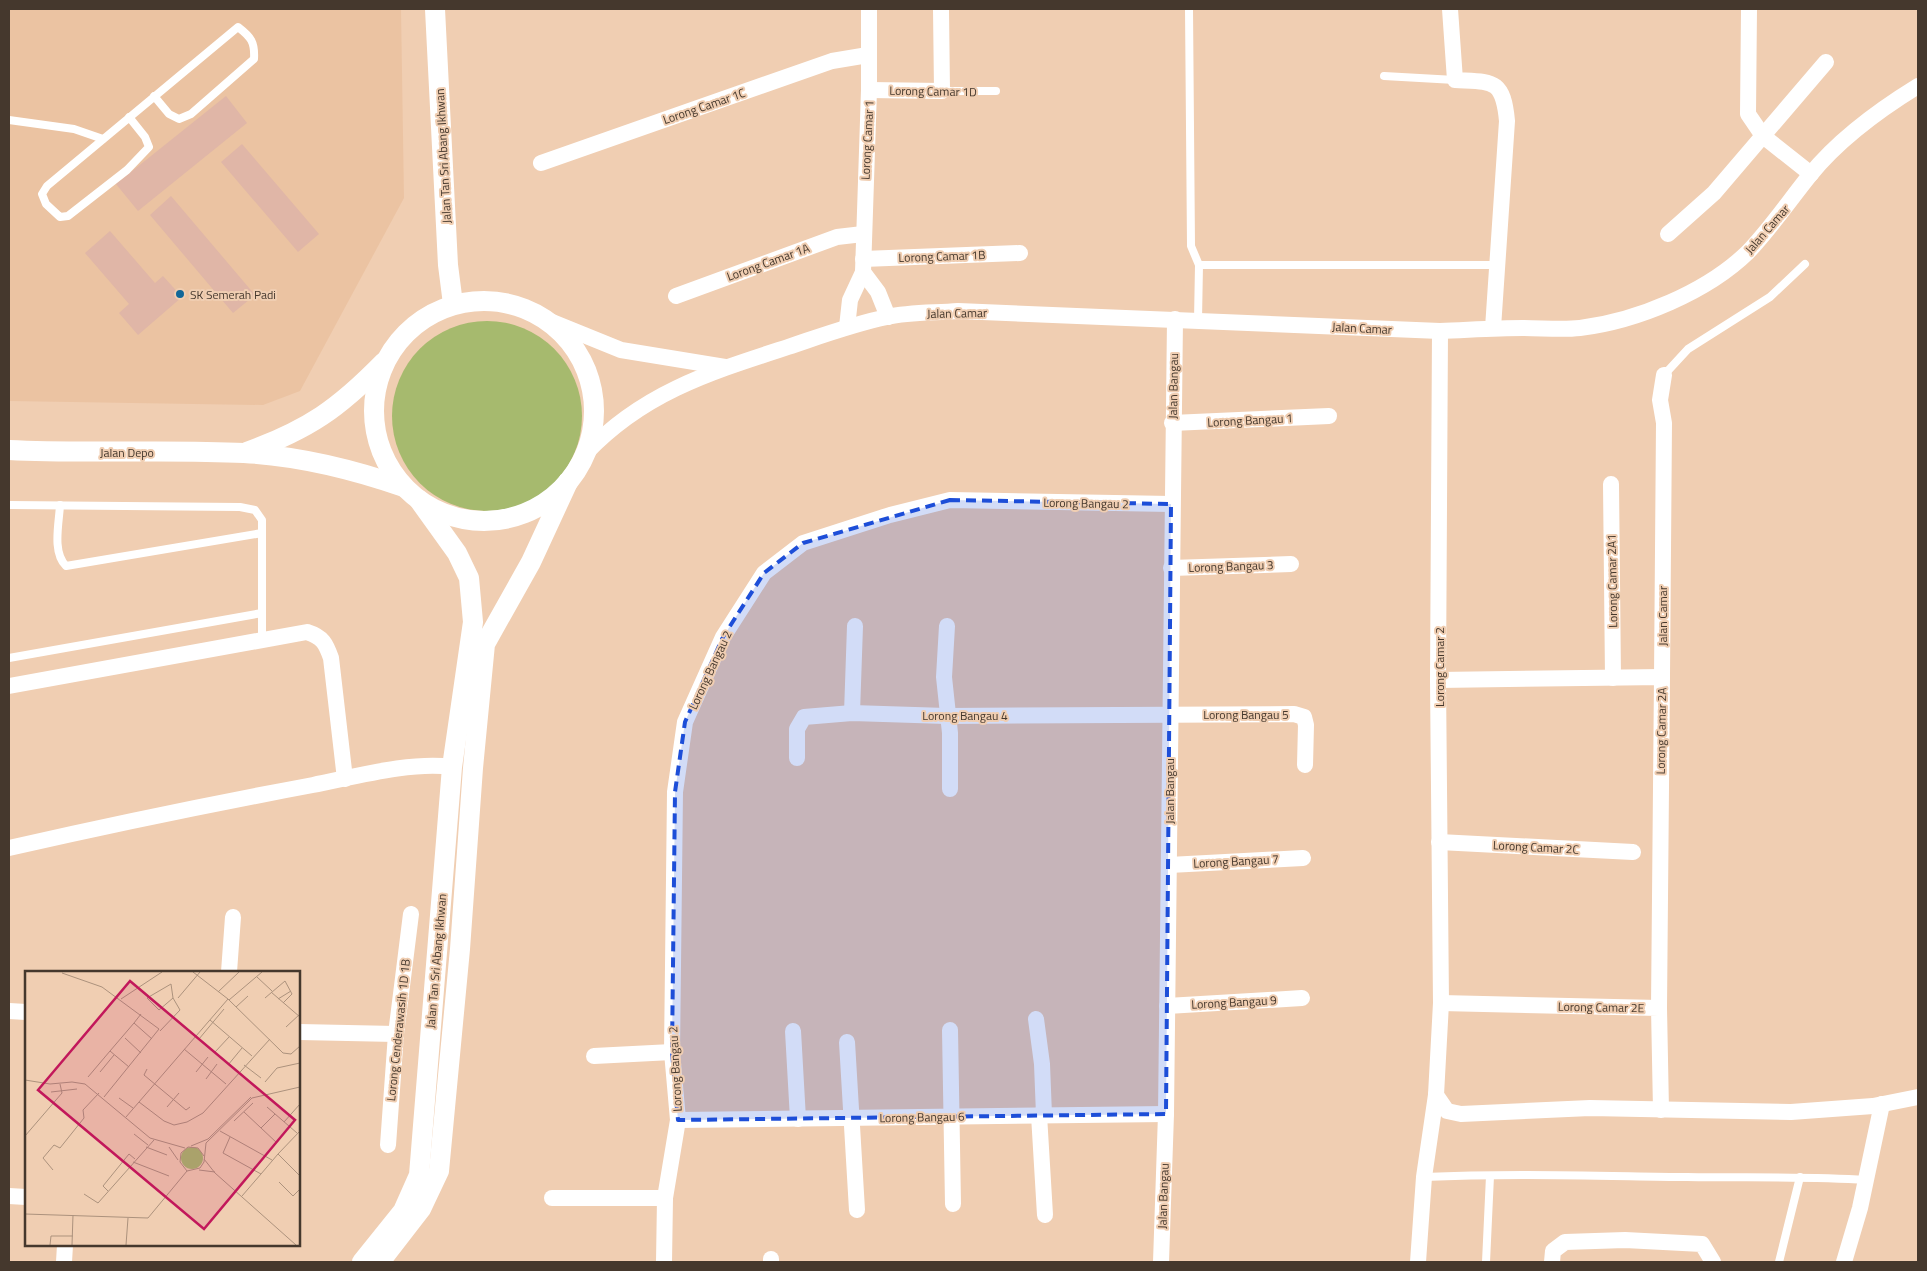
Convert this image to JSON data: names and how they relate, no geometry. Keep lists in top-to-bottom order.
{
  "streets": {
    "street": [
      "Lorong Camar 1D",
      "Lorong Camar 1C",
      "Lorong Camar 1",
      "Jalan Tan Sri Abang Ikhwan",
      "Jalan Camar",
      "Lorong Camar 1B",
      "Lorong Camar 1A",
      "Jalan Bangau",
      "Lorong Bangau 1",
      "Jalan Depo",
      "Lorong Bangau 2",
      "Lorong Bangau 3",
      "Lorong Camar 2A1",
      "Lorong Camar 2",
      "Lorong Bangau 5",
      "Lorong Bangau 4",
      "Lorong Camar 2A",
      "Lorong Camar 2C",
      "Lorong Bangau 7",
      "Lorong Bangau 9",
      "Lorong Camar 2E",
      "Lorong Cenderawasih 1D 1B",
      "Lorong Bangau 6"
    ]
  },
  "crossings": [
    ["Lorong Camar 1D", "Lorong Camar 1"],
    ["Lorong Camar 1C", "Lorong Camar 1"],
    ["Lorong Camar 1", "Jalan Camar"],
    ["Lorong Camar 1", "Lorong Camar 1B"],
    ["Lorong Camar 1", "Lorong Camar 1A"],
    ["Jalan Camar", "Jalan Bangau"],
    ["Jalan Camar", "Lorong Camar 2"],
    ["Jalan Camar", "Lorong Camar 2A"],
    ["Jalan Bangau", "Lorong Bangau 1"],
    ["Jalan Bangau", "Lorong Bangau 2"],
    ["Jalan Bangau", "Lorong Bangau 3"],
    ["Jalan Bangau", "Lorong Bangau 5"],
    ["Jalan Bangau", "Lorong Bangau 4"],
    ["Jalan Bangau", "Lorong Bangau 7"],
    ["Jalan Bangau", "Lorong Bangau 9"],
    ["Jalan Bangau", "Lorong Bangau 6"],
    ["Lorong Bangau 2", "Lorong Bangau 6"],
    ["Lorong Camar 2A1", "Lorong Camar 2A"],
    ["Lorong Camar 2", "Lorong Camar 2A"],
    ["Lorong Camar 2", "Lorong Camar 2C"],
    ["Lorong Camar 2", "Lorong Camar 2E"],
    ["Lorong Bangau 5", "Lorong Bangau 4"],
    ["Lorong Camar 2A", "Lorong Camar 2E"]
  ],
  "places": ["SK Semerah Padi"]
}
